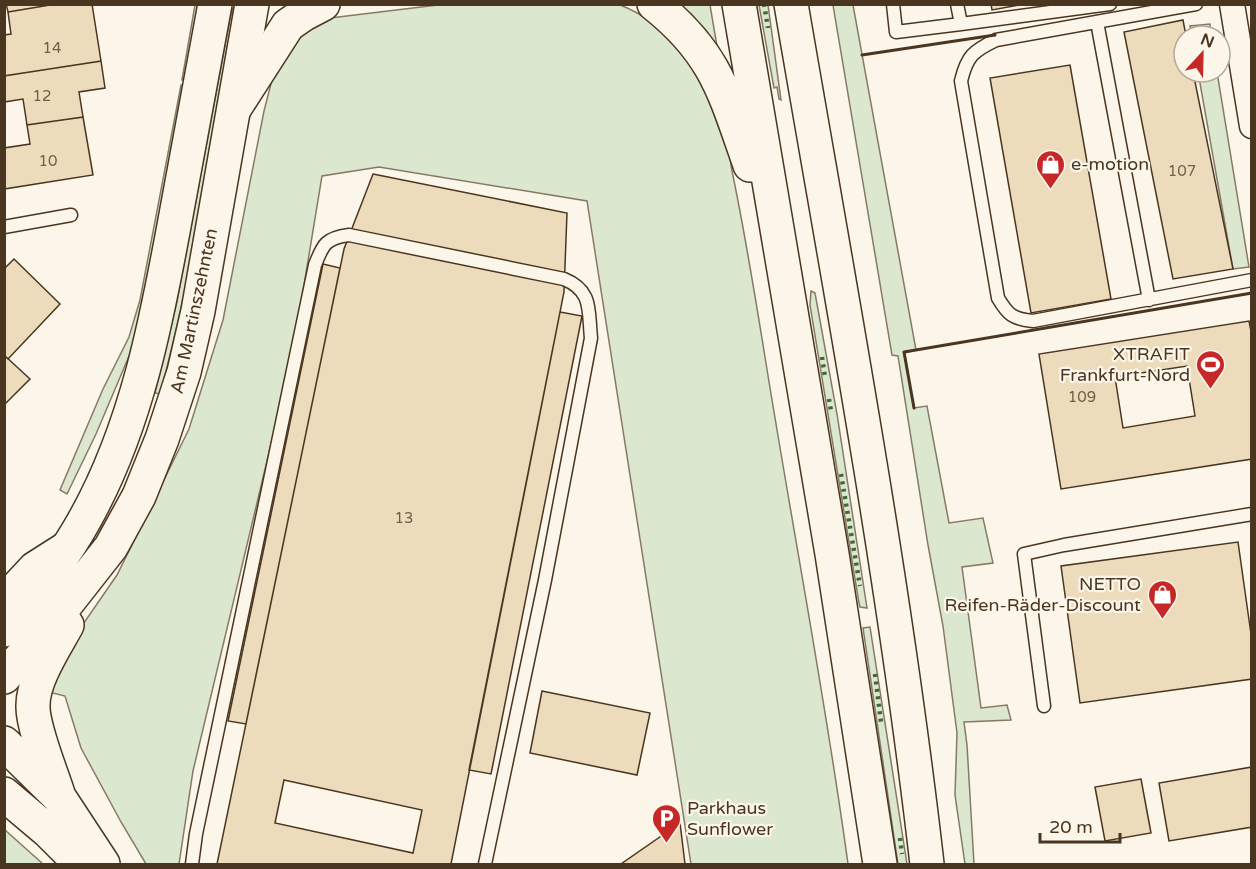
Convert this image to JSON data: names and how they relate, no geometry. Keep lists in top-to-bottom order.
{
  "streets": {
    "main road": ["Am Martinszehnten"]
  },
  "places": {
    "shop": ["e-motion", "NETTO Reifen-Räder-Discount"],
    "sports": ["XTRAFIT Frankfurt-Nord"],
    "parking": ["Parkhaus Sunflower"]
  },
  "house_numbers": [
    "14",
    "12",
    "10",
    "107",
    "109",
    "13"
  ],
  "scale_bar": "20 m",
  "north": "top"
}
